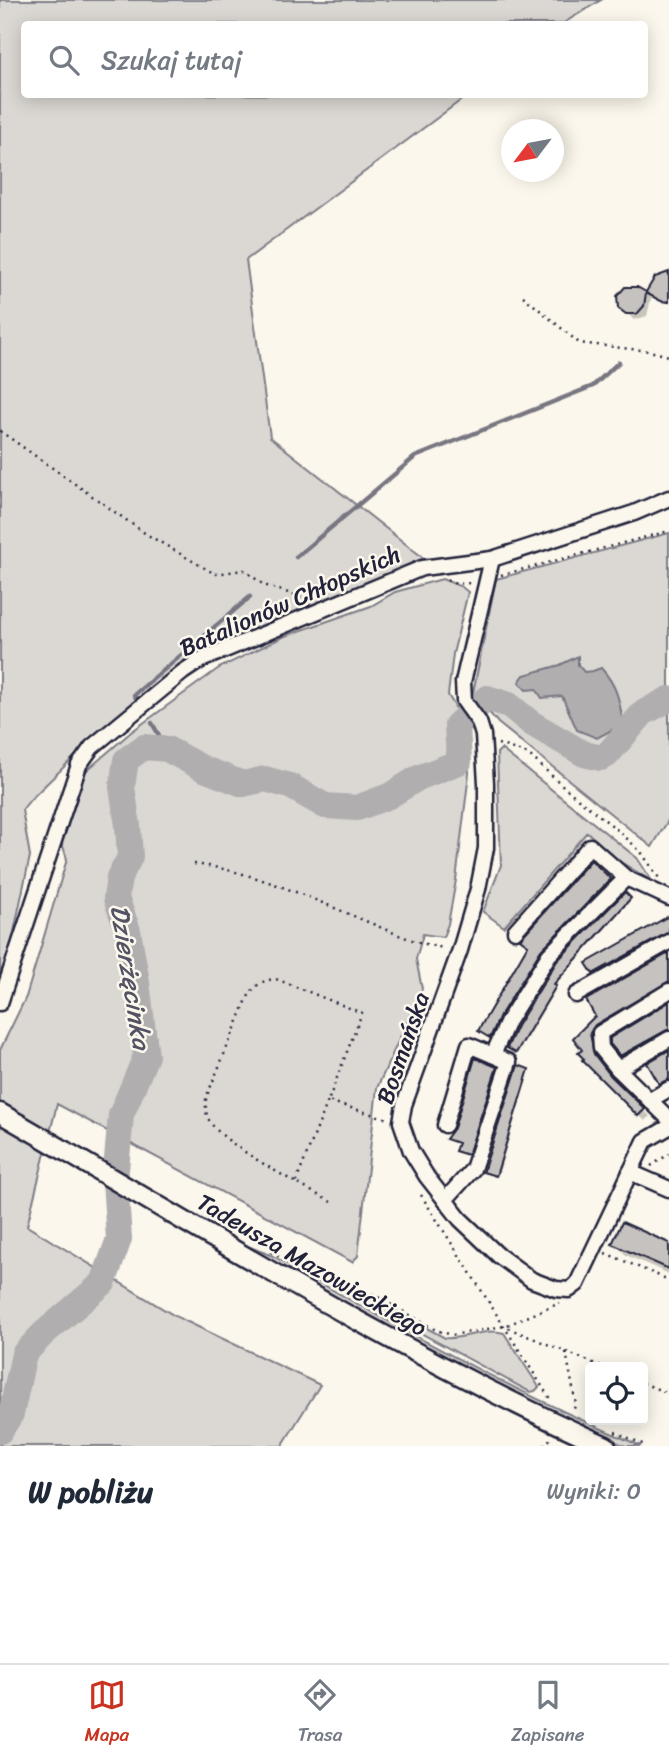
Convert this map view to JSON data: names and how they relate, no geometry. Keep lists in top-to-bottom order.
{
  "streets": {
    "main road": ["Tadeusza Mazowieckiego"],
    "street": ["Batalionów Chłopskich", "Bosmańska"]
  },
  "crossings": [
    ["Batalionów Chłopskich", "Bosmańska"]
  ],
  "water": ["Dzierżęcinka"],
  "north": "bottom left",
  "page": {
    "search": "Szukaj tutaj",
    "heading": ["W pobliżu", "Wyniki: 0"],
    "nav": ["Mapa", "Trasa", "Zapisane"]
  }
}
